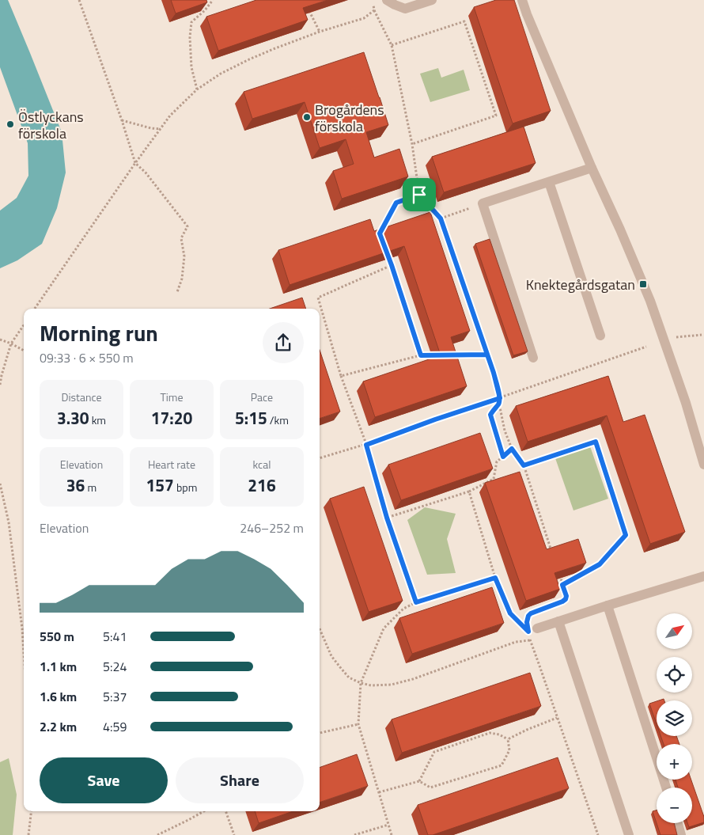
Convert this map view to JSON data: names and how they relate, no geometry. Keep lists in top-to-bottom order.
{
  "places": {
    "other": ["Brogårdens förskola", "Östlyckans förskola"],
    "transit": ["Knektegårdsgatan"]
  },
  "north": "top right",
  "page": {
    "heading": ["Morning run", "09:33 · 6 × 550 m"],
    "stats": [
      ["Distance", "3.30 km"],
      ["Time", "17:20"],
      ["Pace", "5:15 /km"],
      ["Elevation", "36 m"],
      ["Heart rate", "157 bpm"],
      ["kcal", "216"]
    ],
    "chart": ["Elevation", "246–252 m"],
    "map_buttons": ["+", "−"],
    "list": [
      {
        "name": "550 m",
        "note": "5:41"
      },
      {
        "name": "1.1 km",
        "note": "5:24"
      },
      {
        "name": "1.6 km",
        "note": "5:37"
      },
      {
        "name": "2.2 km",
        "note": "4:59"
      }
    ],
    "buttons": ["Save", "Share"]
  }
}
